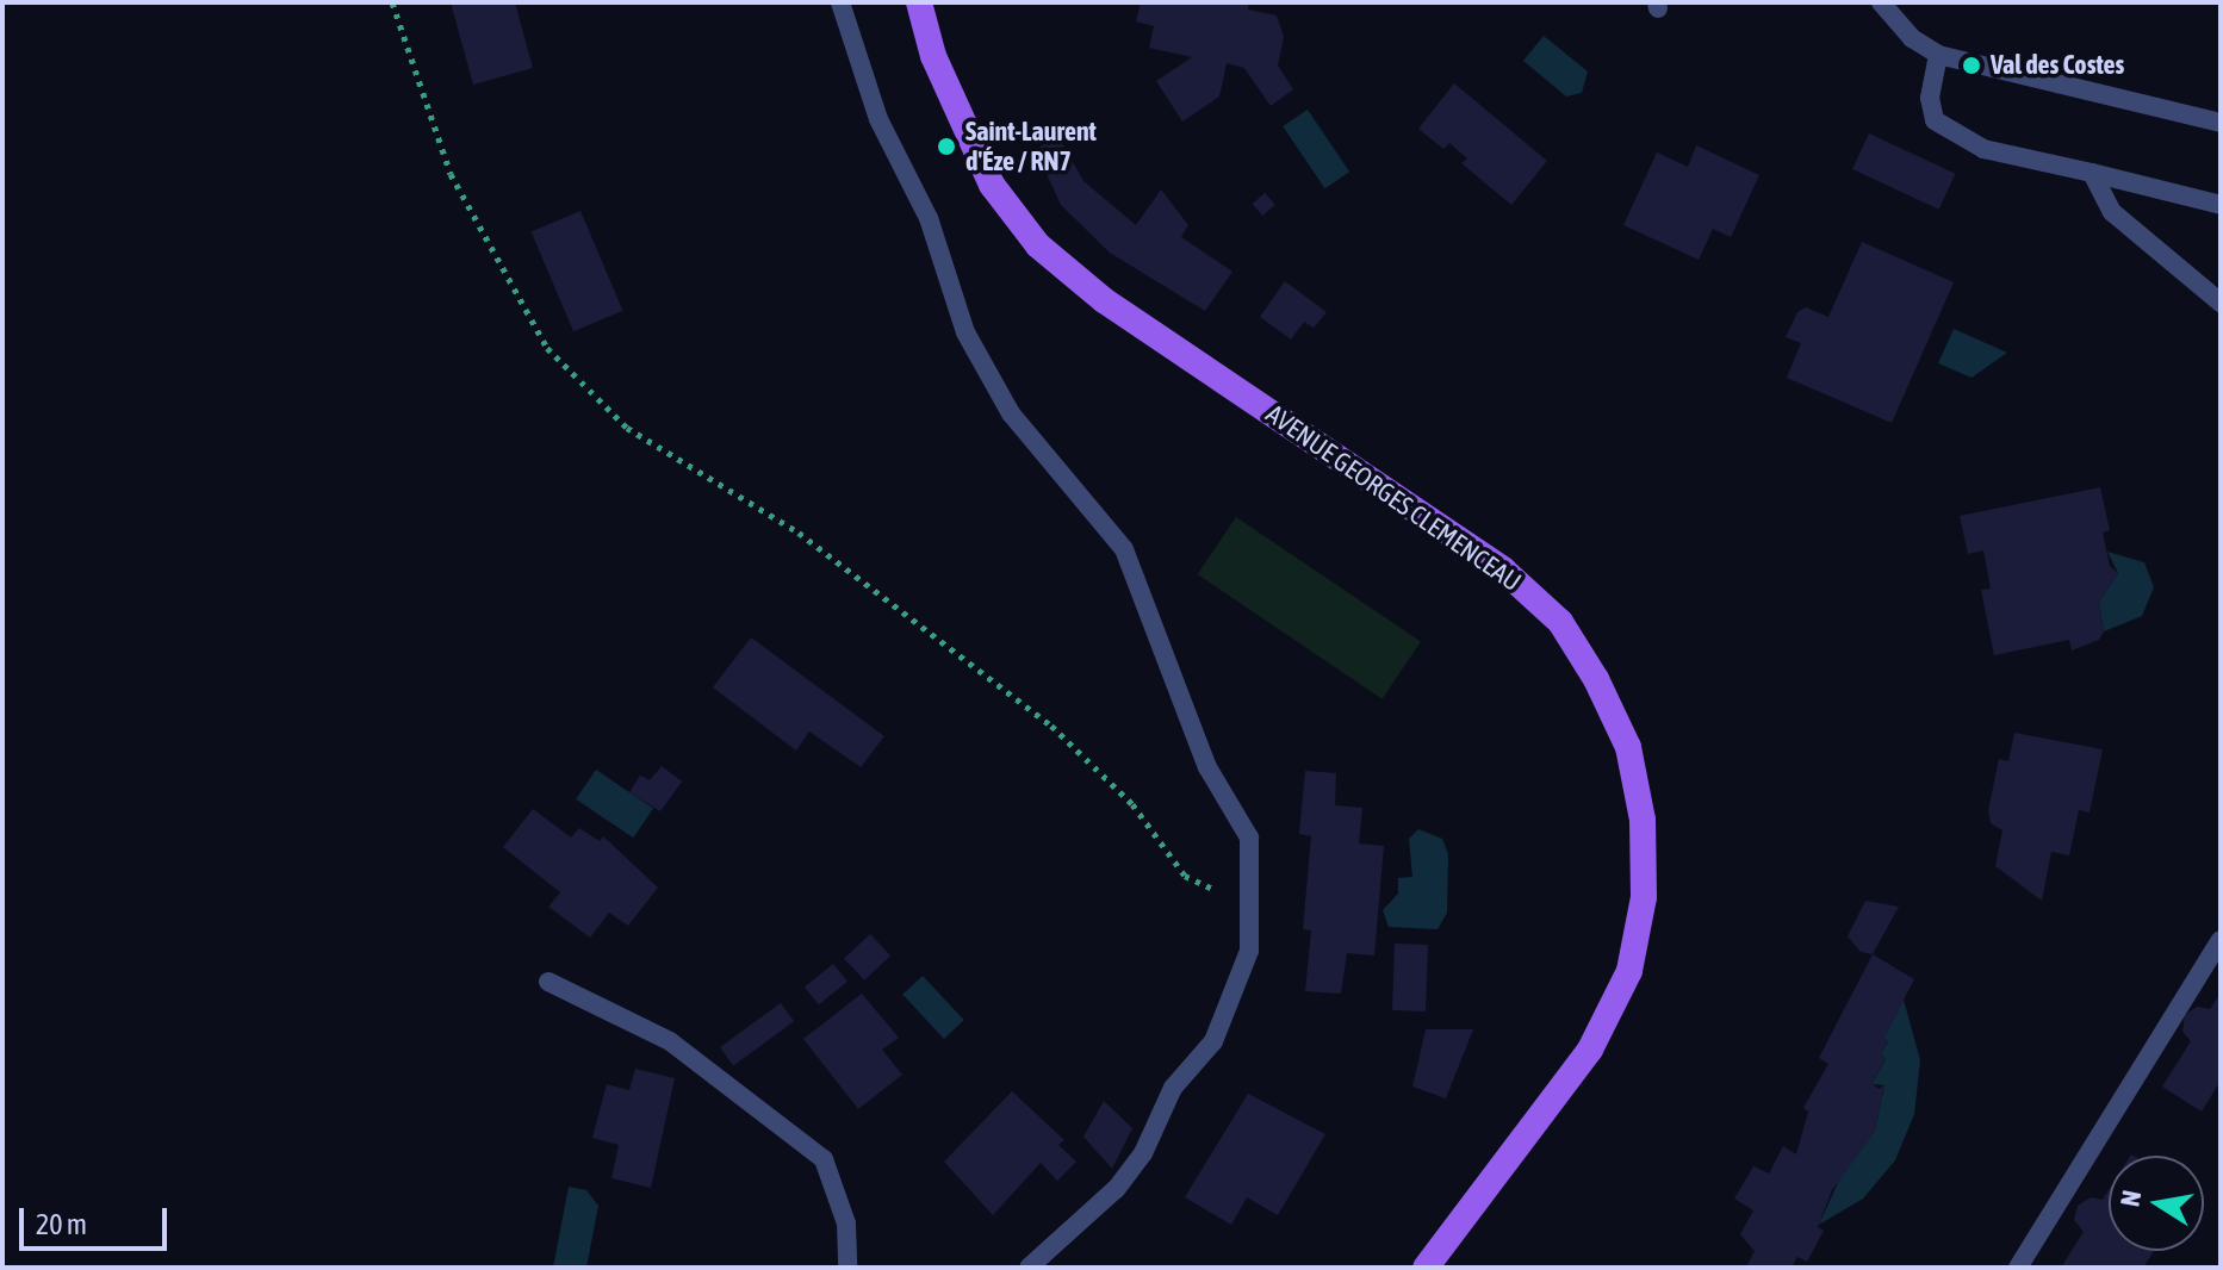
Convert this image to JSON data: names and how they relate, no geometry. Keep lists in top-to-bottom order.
{
  "streets": {
    "main road": ["AVENUE GEORGES CLEMENCEAU"]
  },
  "places": ["Val des Costes", "Saint-Laurent d'Éze / RN7"],
  "scale_bar": "20 m",
  "north": "left"
}
